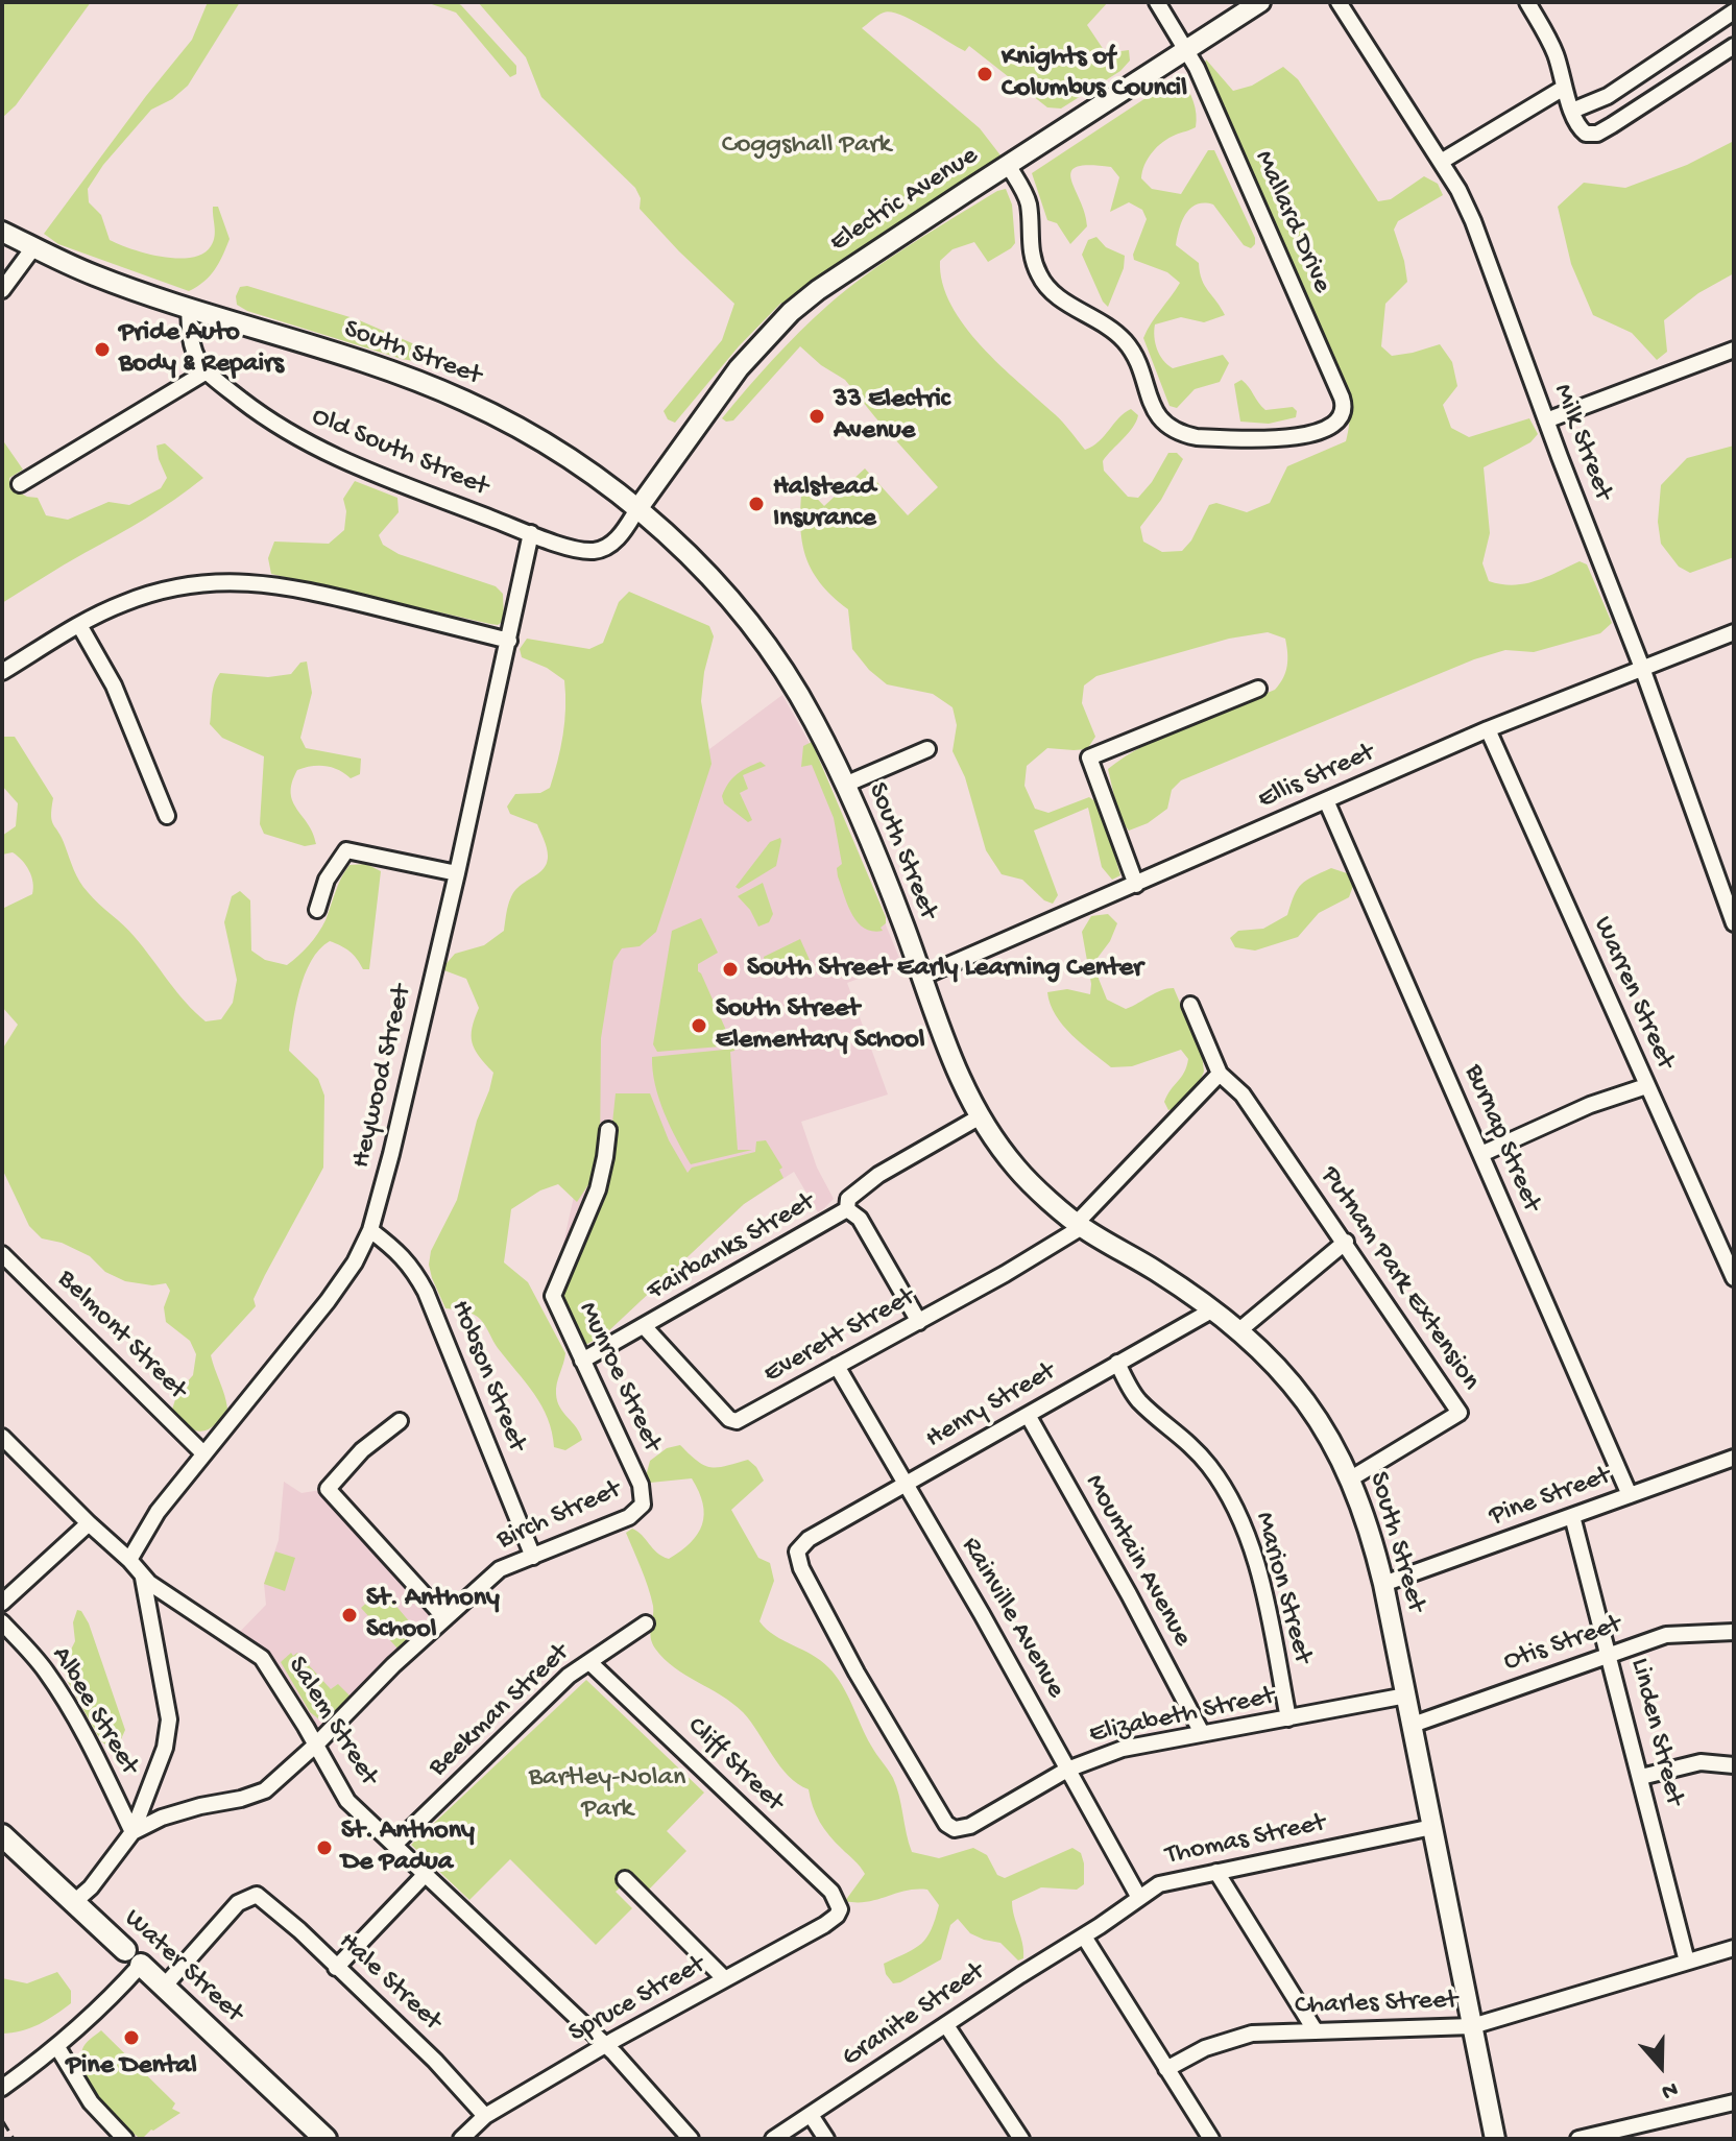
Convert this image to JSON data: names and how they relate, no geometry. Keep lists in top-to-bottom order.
{
  "streets": {
    "highway": ["Water Street"],
    "main road": ["Electric Avenue", "South Street"],
    "street": [
      "Mallard Drive",
      "Milk Street",
      "Old South Street",
      "Ellis Street",
      "Warren Street",
      "Heywood Street",
      "Burnap Street",
      "Fairbanks Street",
      "Putnam Park Extension",
      "Belmont Street",
      "Everett Street",
      "Hobson Street",
      "Munroe Street",
      "Henry Street",
      "Pine Street",
      "Birch Street",
      "Mountain Avenue",
      "Marion Street",
      "Rainville Avenue",
      "Otis Street",
      "Albee Street",
      "Beekman Street",
      "Elizabeth Street",
      "Salem Street",
      "Linden Street",
      "Cliff Street",
      "Thomas Street",
      "Hale Street",
      "Spruce Street",
      "Charles Street",
      "Granite Street"
    ]
  },
  "crossings": [
    ["Electric Avenue", "Mallard Drive"],
    ["Electric Avenue", "South Street"],
    ["Electric Avenue", "Old South Street"],
    ["South Street", "Old South Street"],
    ["South Street", "Ellis Street"],
    ["South Street", "Fairbanks Street"],
    ["South Street", "Putnam Park Extension"],
    ["South Street", "Everett Street"],
    ["South Street", "Henry Street"],
    ["South Street", "Pine Street"],
    ["South Street", "Otis Street"],
    ["South Street", "Elizabeth Street"],
    ["South Street", "Thomas Street"],
    ["South Street", "Charles Street"],
    ["Milk Street", "Ellis Street"],
    ["Old South Street", "Heywood Street"],
    ["Ellis Street", "Warren Street"],
    ["Ellis Street", "Burnap Street"],
    ["Heywood Street", "Belmont Street"],
    ["Heywood Street", "Hobson Street"],
    ["Heywood Street", "Salem Street"],
    ["Burnap Street", "Pine Street"],
    ["Fairbanks Street", "Everett Street"],
    ["Fairbanks Street", "Munroe Street"],
    ["Putnam Park Extension", "Everett Street"],
    ["Everett Street", "Rainville Avenue"],
    ["Hobson Street", "Birch Street"],
    ["Munroe Street", "Birch Street"],
    ["Henry Street", "Mountain Avenue"],
    ["Henry Street", "Marion Street"],
    ["Henry Street", "Rainville Avenue"],
    ["Henry Street", "Elizabeth Street"],
    ["Pine Street", "Linden Street"],
    ["Birch Street", "Albee Street"],
    ["Birch Street", "Salem Street"],
    ["Birch Street", "Water Street"],
    ["Mountain Avenue", "Elizabeth Street"],
    ["Marion Street", "Elizabeth Street"],
    ["Rainville Avenue", "Elizabeth Street"],
    ["Rainville Avenue", "Thomas Street"],
    ["Otis Street", "Linden Street"],
    ["Beekman Street", "Salem Street"],
    ["Beekman Street", "Cliff Street"],
    ["Salem Street", "Spruce Street"],
    ["Linden Street", "Charles Street"],
    ["Cliff Street", "Spruce Street"],
    ["Thomas Street", "Granite Street"],
    ["Water Street", "Hale Street"],
    ["Hale Street", "Spruce Street"]
  ],
  "parks": ["Coggshall Park", "Bartley-Nolan Park"],
  "places": [
    "Knights of Columbus Council",
    "Pride Auto Body & Repairs",
    "33 Electric Avenue",
    "Halstead Insurance",
    "South Street Early Learning Center",
    "South Street Elementary School",
    "St. Anthony School",
    "St. Anthony De Padua",
    "Pine Dental"
  ],
  "north": "bottom"
}
